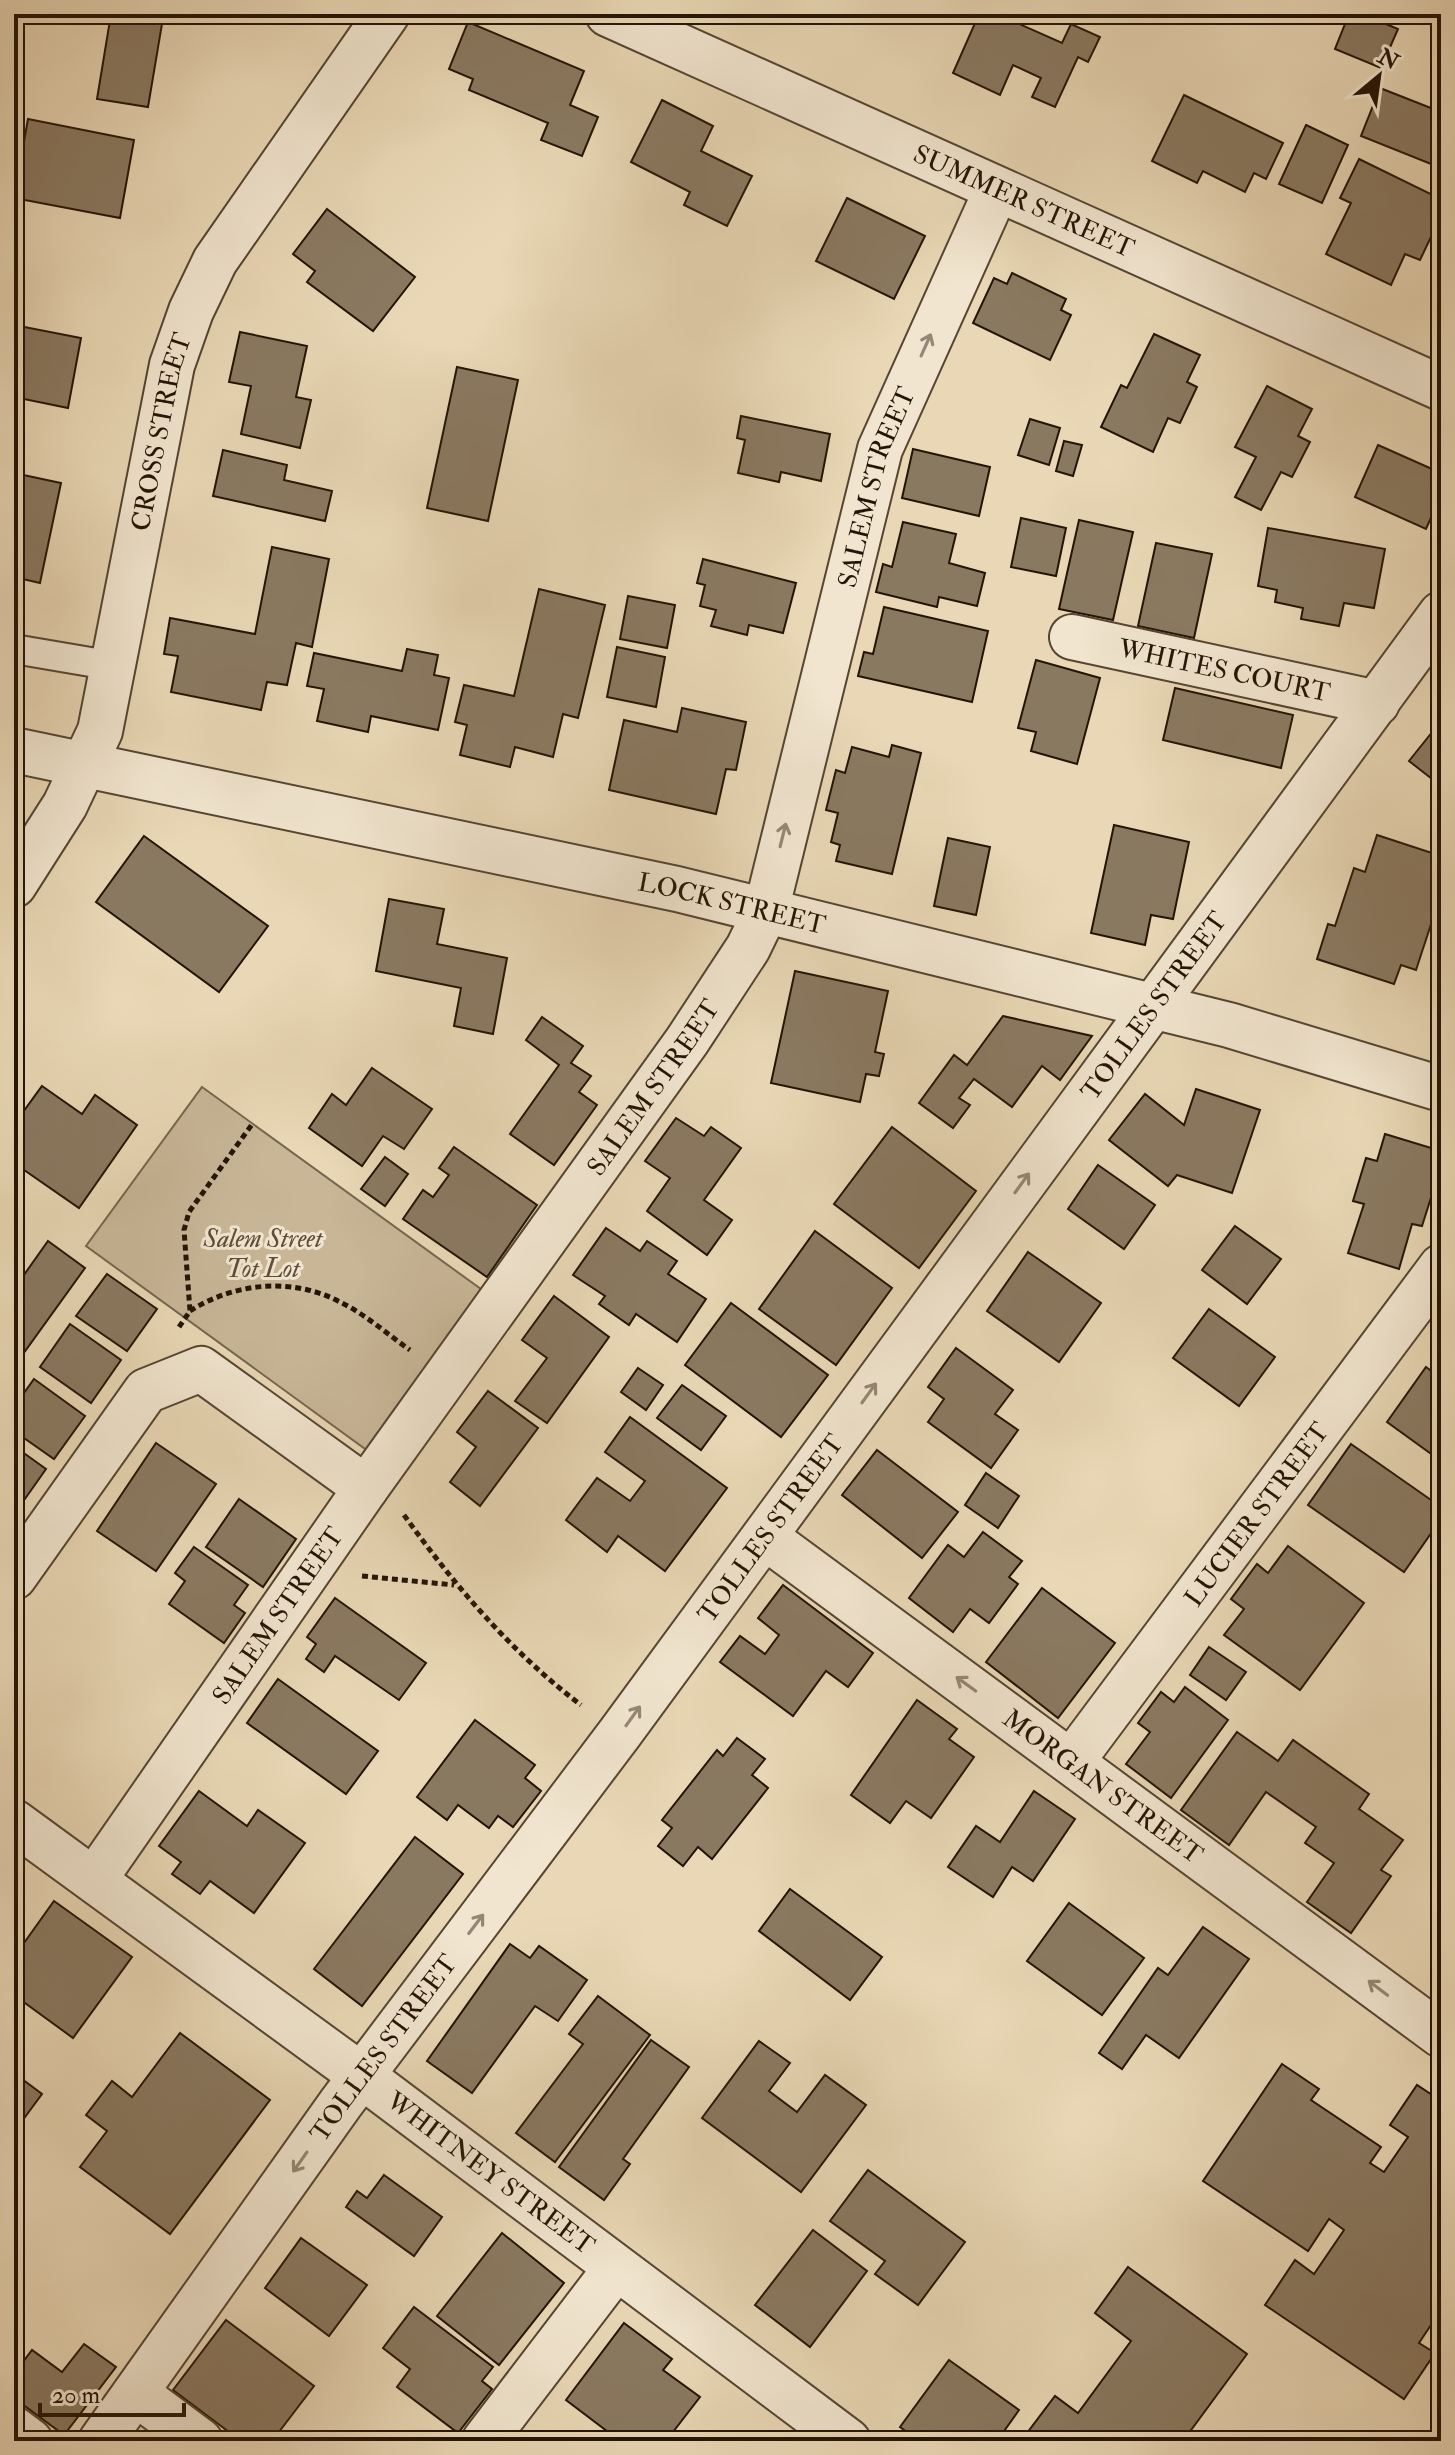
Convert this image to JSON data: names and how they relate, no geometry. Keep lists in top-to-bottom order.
{
  "streets": {
    "street": [
      "SUMMER STREET",
      "CROSS STREET",
      "SALEM STREET",
      "WHITES COURT",
      "LOCK STREET",
      "TOLLES STREET",
      "LUCIER STREET",
      "MORGAN STREET",
      "WHITNEY STREET"
    ]
  },
  "crossings": [
    ["SUMMER STREET", "SALEM STREET"],
    ["CROSS STREET", "LOCK STREET"],
    ["SALEM STREET", "LOCK STREET"],
    ["SALEM STREET", "WHITNEY STREET"],
    ["WHITES COURT", "TOLLES STREET"],
    ["LOCK STREET", "TOLLES STREET"],
    ["TOLLES STREET", "MORGAN STREET"],
    ["TOLLES STREET", "WHITNEY STREET"],
    ["LUCIER STREET", "MORGAN STREET"]
  ],
  "one_way": ["SALEM STREET", "MORGAN STREET"],
  "parks": ["Salem Street Tot Lot"],
  "scale_bar": "20 m",
  "north": "top right"
}
